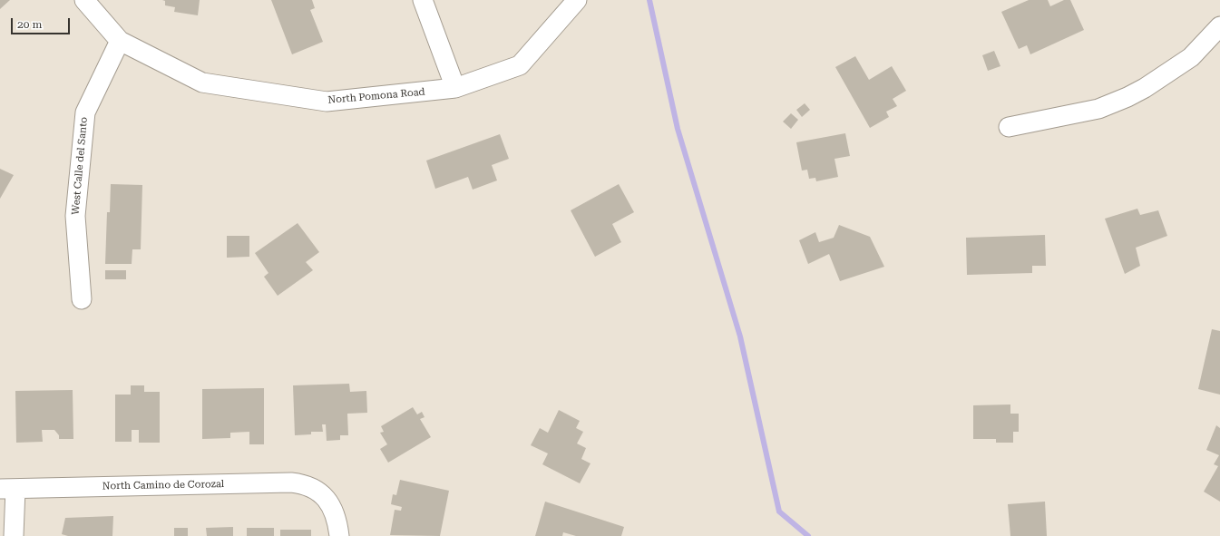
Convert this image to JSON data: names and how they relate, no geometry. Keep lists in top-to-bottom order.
{
  "streets": {
    "street": ["North Pomona Road", "West Calle del Santo", "North Camino de Corozal"]
  },
  "crossings": [
    ["North Pomona Road", "West Calle del Santo"]
  ],
  "scale_bar": "20 m"
}
